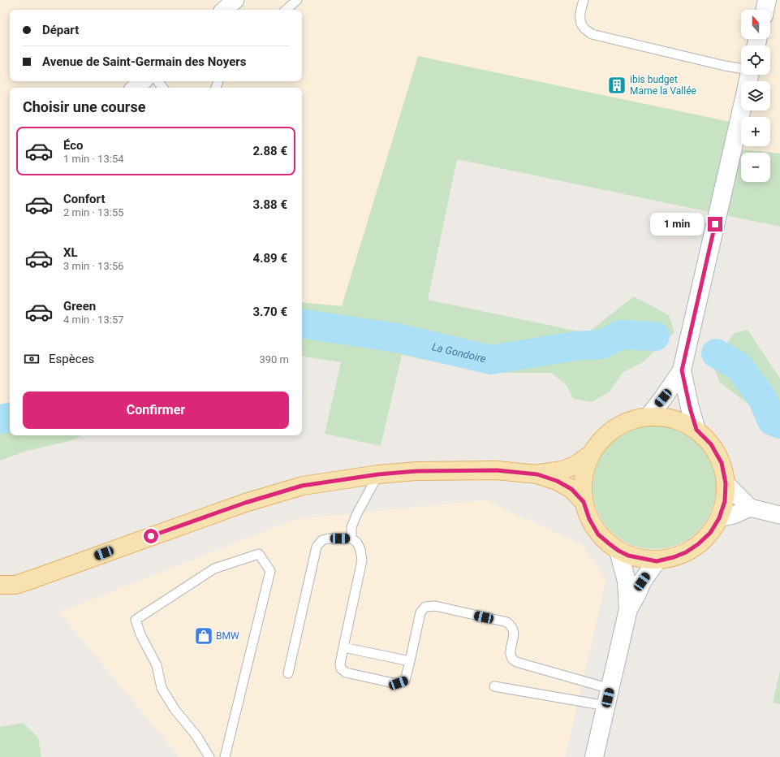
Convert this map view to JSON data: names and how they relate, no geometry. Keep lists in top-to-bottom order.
{
  "water": ["La Gondoire"],
  "places": {
    "building": ["ibis budget Marne la Vallée"],
    "shop": ["BMW"]
  },
  "north": "top",
  "page": {
    "map_buttons": ["+", "−"],
    "banner": ["Départ", "Avenue de Saint-Germain des Noyers"],
    "heading": "Choisir une course",
    "list": [
      {
        "name": "Éco",
        "note": "1 min · 13:54",
        "value": "2.88 €"
      },
      {
        "name": "Confort",
        "note": "2 min · 13:55",
        "value": "3.88 €"
      },
      {
        "name": "XL",
        "note": "3 min · 13:56",
        "value": "4.89 €"
      },
      {
        "name": "Green",
        "note": "4 min · 13:57",
        "value": "3.70 €"
      }
    ],
    "bubble": "1 min",
    "pay": ["Espèces", "390 m"],
    "buttons": "Confirmer"
  }
}
